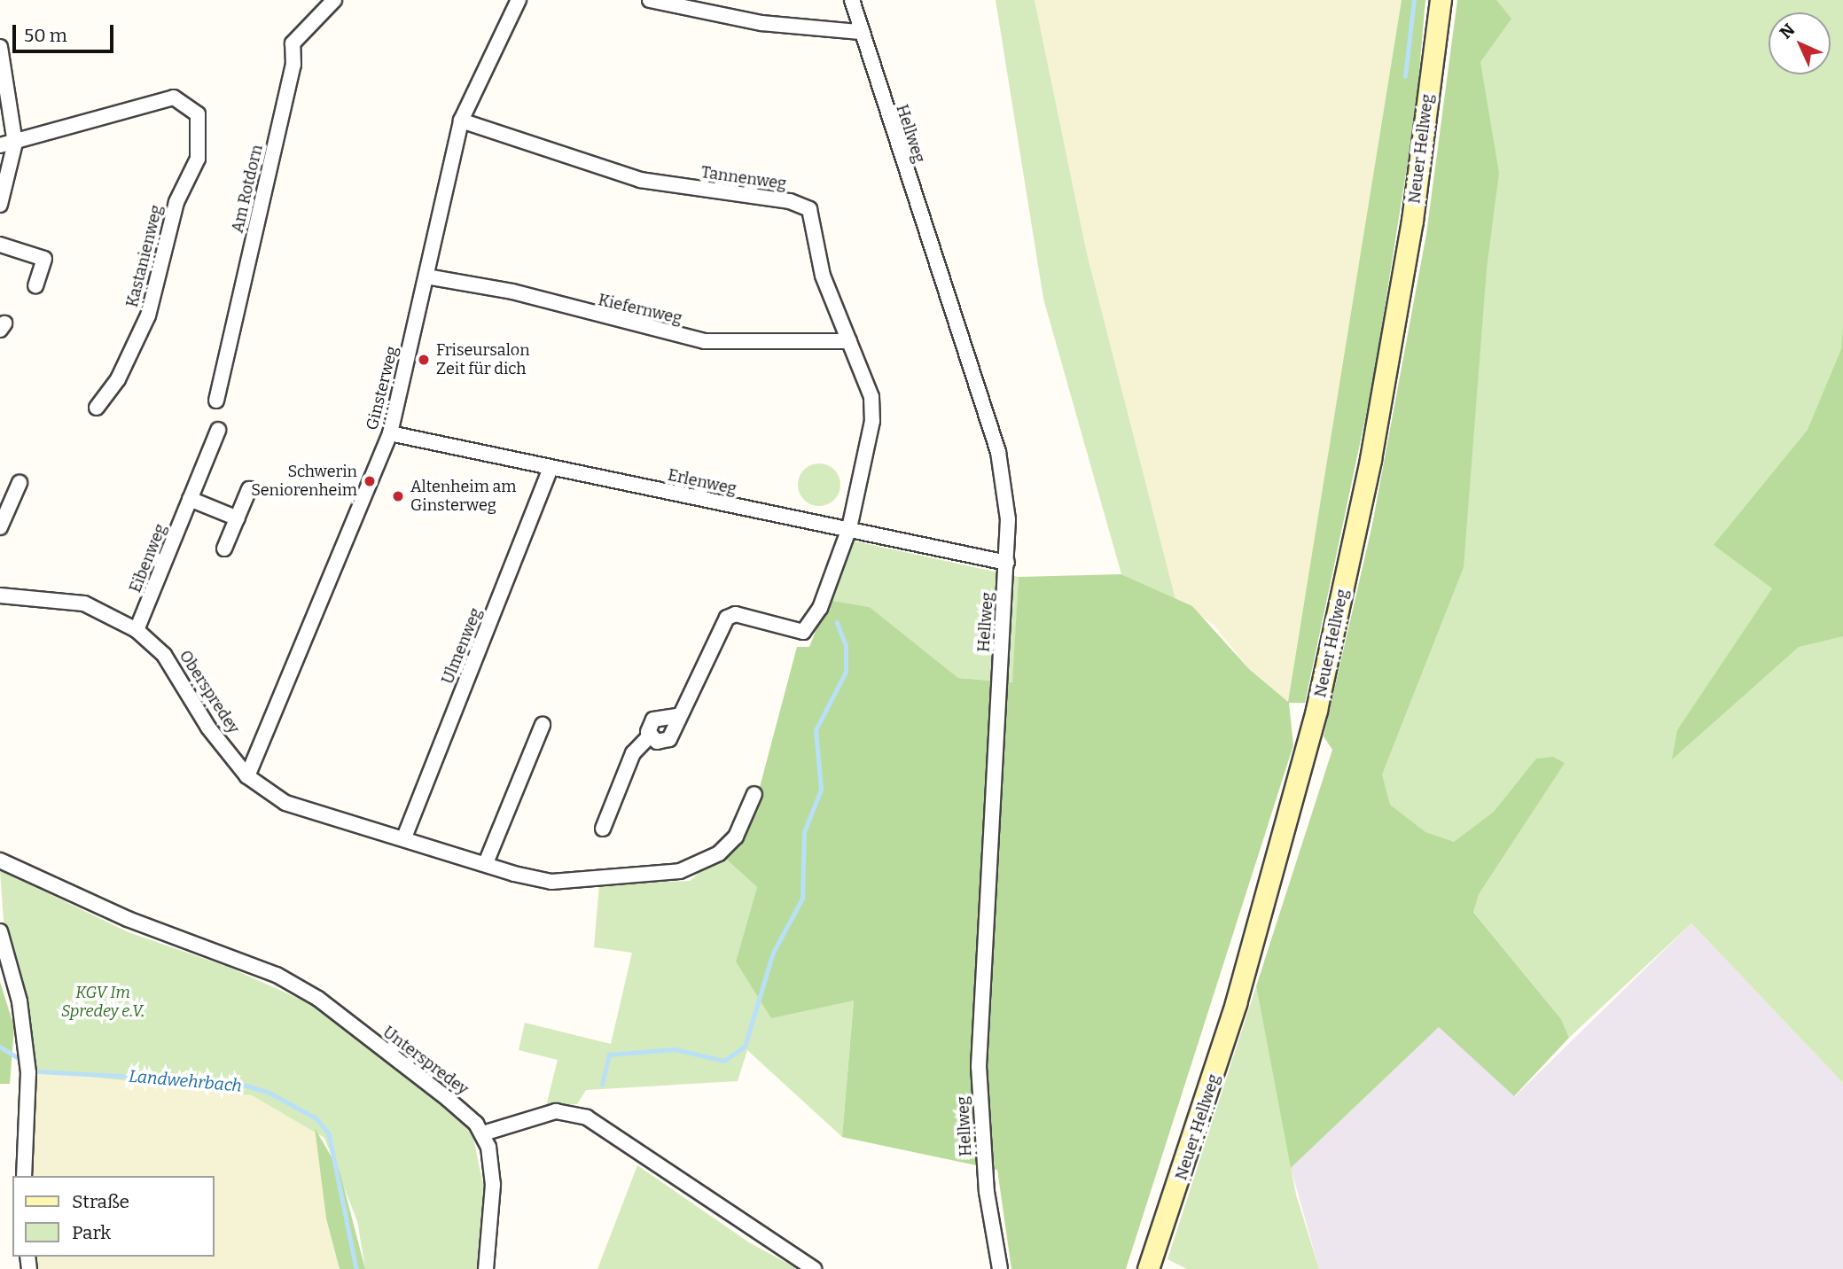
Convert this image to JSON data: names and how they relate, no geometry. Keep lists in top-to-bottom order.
{
  "streets": {
    "main road": ["Neuer Hellweg"],
    "street": [
      "Hellweg",
      "Tannenweg",
      "Am Rotdorn",
      "Kastanienweg",
      "Kiefernweg",
      "Ginsterweg",
      "Erlenweg",
      "Eibenweg",
      "Ulmenweg",
      "Oberspredey",
      "Unterspredey"
    ]
  },
  "crossings": [
    ["Hellweg", "Erlenweg"],
    ["Tannenweg", "Kiefernweg"],
    ["Tannenweg", "Ginsterweg"],
    ["Tannenweg", "Erlenweg"],
    ["Kiefernweg", "Ginsterweg"],
    ["Ginsterweg", "Erlenweg"],
    ["Ginsterweg", "Oberspredey"],
    ["Erlenweg", "Ulmenweg"],
    ["Eibenweg", "Oberspredey"],
    ["Ulmenweg", "Oberspredey"]
  ],
  "water": ["Landwehrbach"],
  "parks": ["KGV Im Spredey e.V."],
  "places": ["Friseursalon Zeit für dich", "Schwerin Seniorenheim", "Altenheim am Ginsterweg"],
  "legend": ["Straße", "Park"],
  "scale_bar": "50 m",
  "north": "top left"
}
